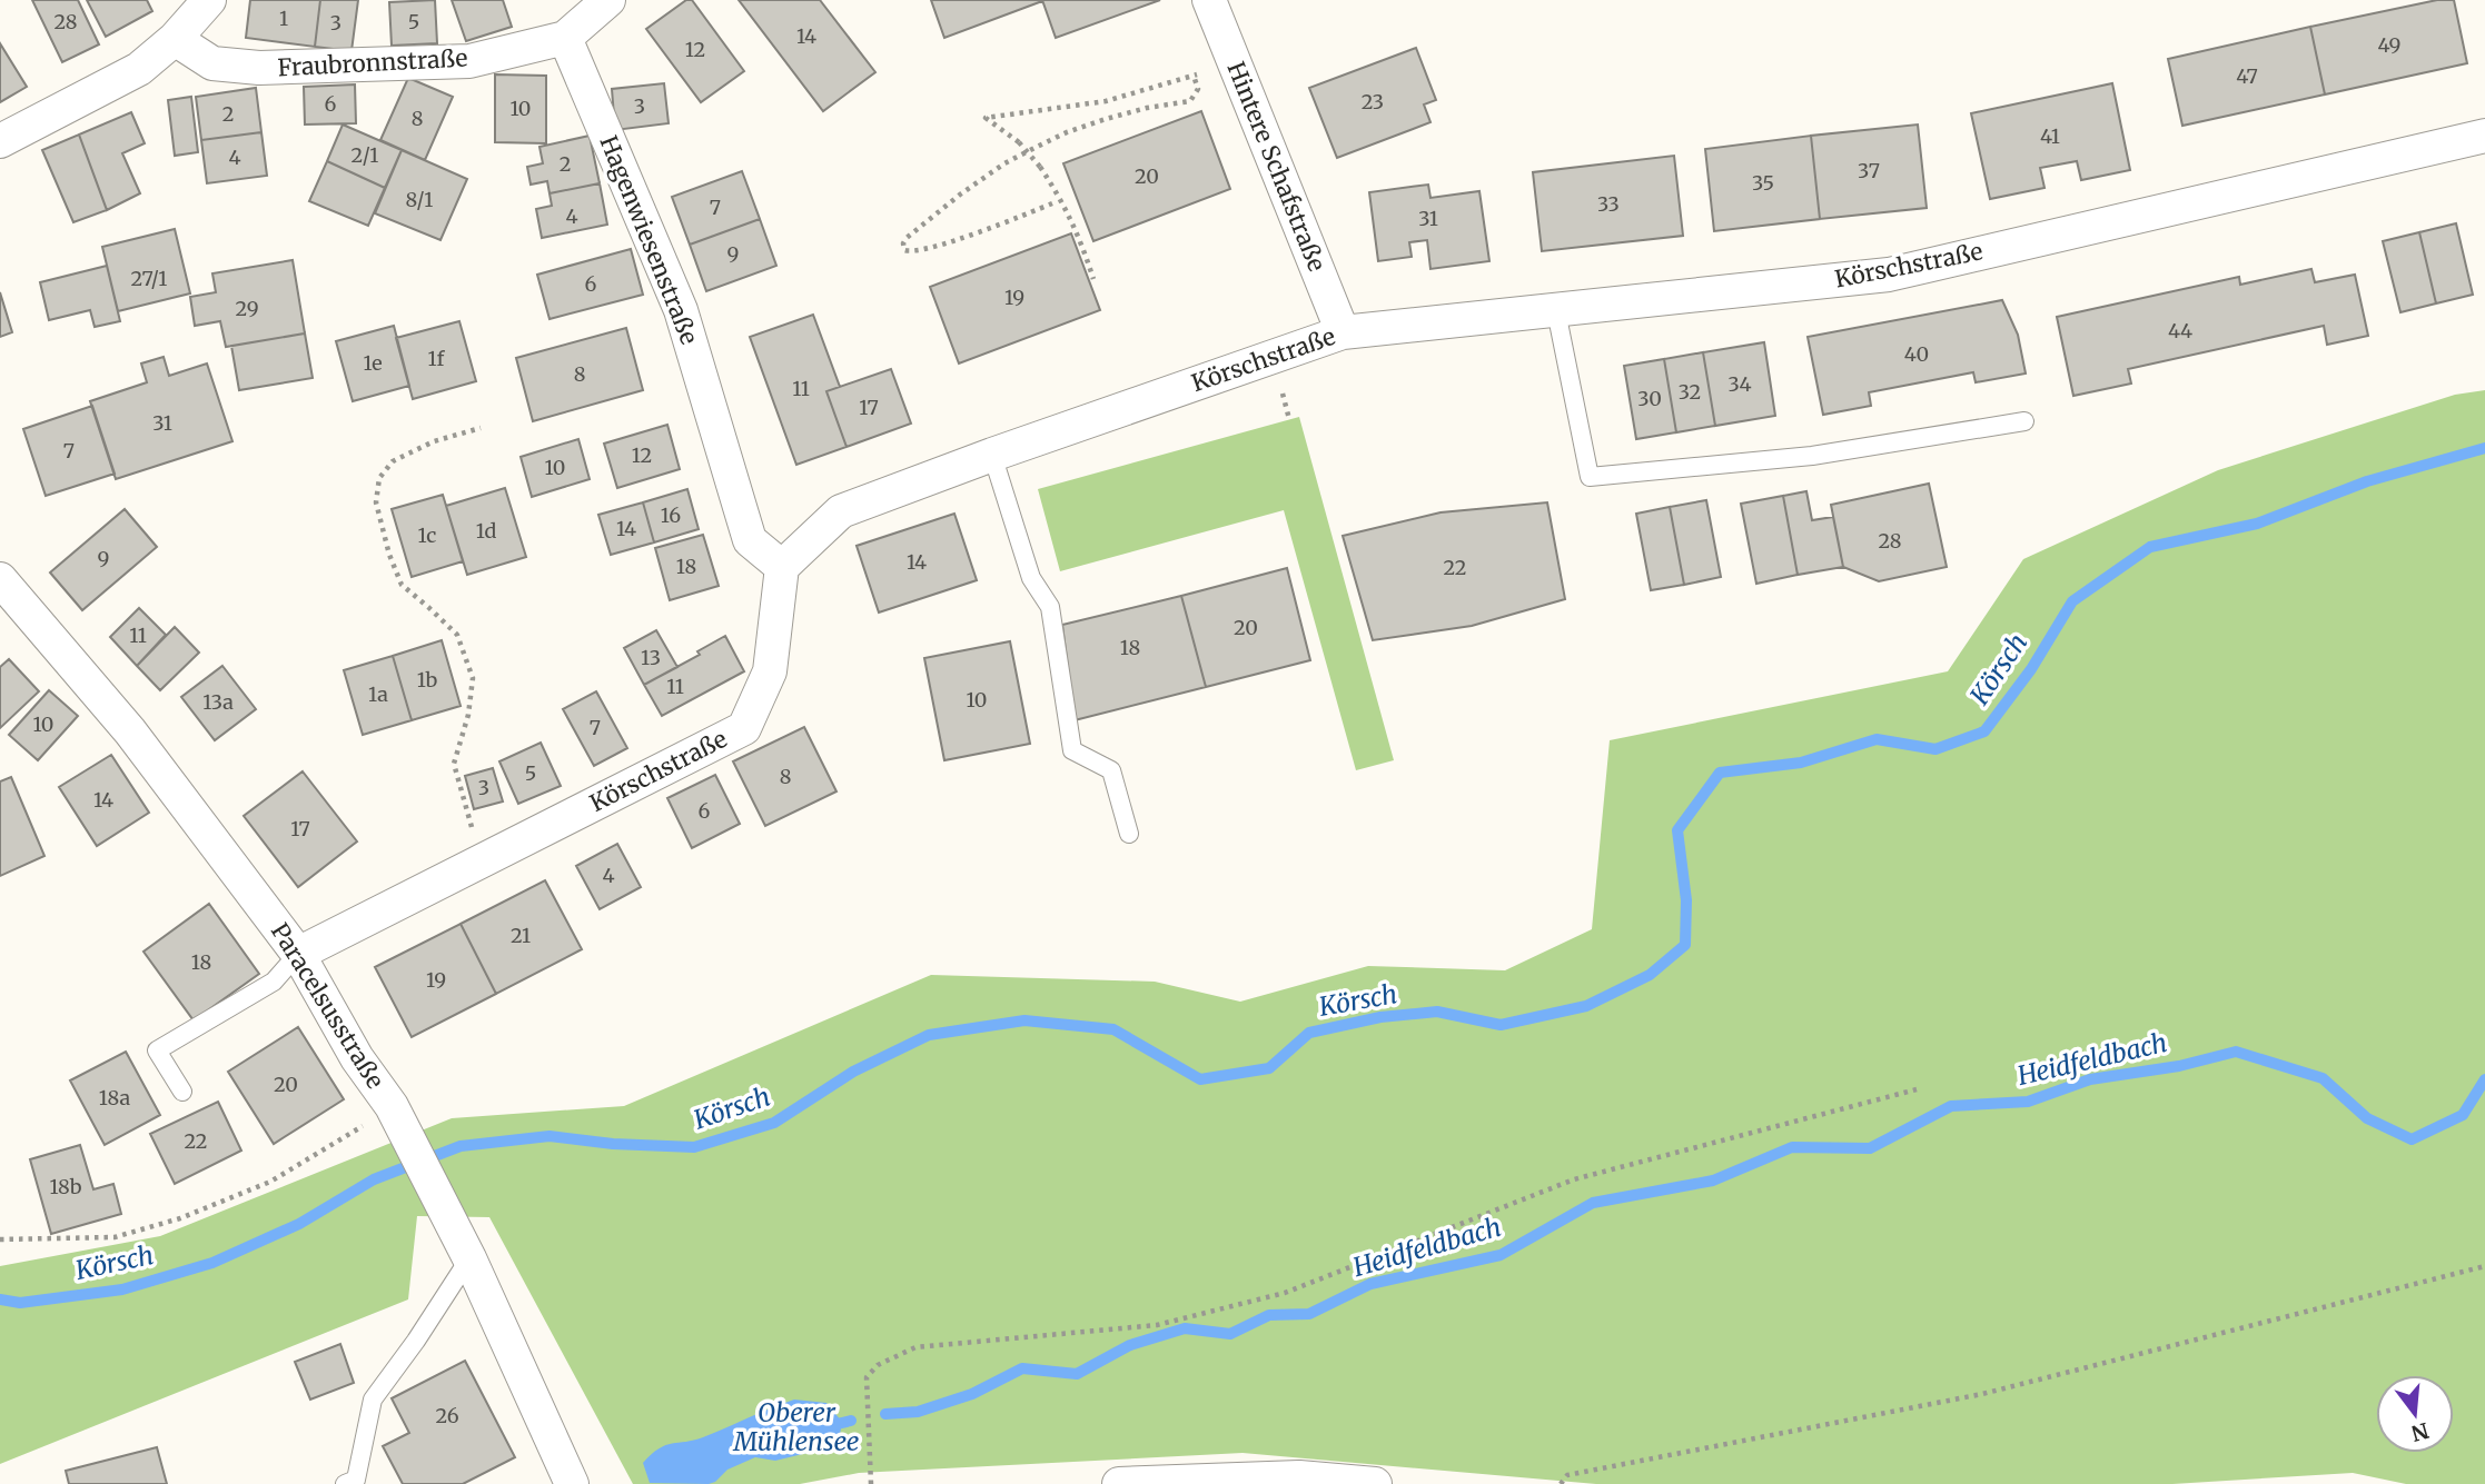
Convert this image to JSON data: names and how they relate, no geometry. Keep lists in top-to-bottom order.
{
  "streets": {
    "street": [
      "Fraubronnstraße",
      "Hintere Schafstraße",
      "Hagenwiesenstraße",
      "Körschstraße",
      "Paracelsusstraße"
    ]
  },
  "crossings": [
    ["Fraubronnstraße", "Hagenwiesenstraße"],
    ["Hintere Schafstraße", "Körschstraße"],
    ["Hagenwiesenstraße", "Körschstraße"],
    ["Körschstraße", "Paracelsusstraße"]
  ],
  "water": ["Körsch", "Heidfeldbach", "Oberer Mühlensee"],
  "house_numbers": [
    "1",
    "28",
    "5",
    "3",
    "14",
    "49",
    "12",
    "47",
    "23",
    "6",
    "3",
    "10",
    "2",
    "8",
    "41",
    "2/1",
    "4",
    "2",
    "37",
    "20",
    "35",
    "8/1",
    "33",
    "7",
    "4",
    "31",
    "9",
    "27/1",
    "6",
    "19",
    "29",
    "44",
    "40",
    "1f",
    "1e",
    "8",
    "34",
    "11",
    "32",
    "30",
    "17",
    "31",
    "7",
    "12",
    "10",
    "16",
    "14",
    "1d",
    "1c",
    "28",
    "9",
    "14",
    "18",
    "22",
    "20",
    "11",
    "18",
    "13",
    "1b",
    "11",
    "1a",
    "10",
    "13a",
    "10",
    "7",
    "5",
    "8",
    "3",
    "14",
    "6",
    "17",
    "4",
    "21",
    "18",
    "19",
    "20",
    "18a",
    "22",
    "18b",
    "26"
  ],
  "north": "bottom"
}
